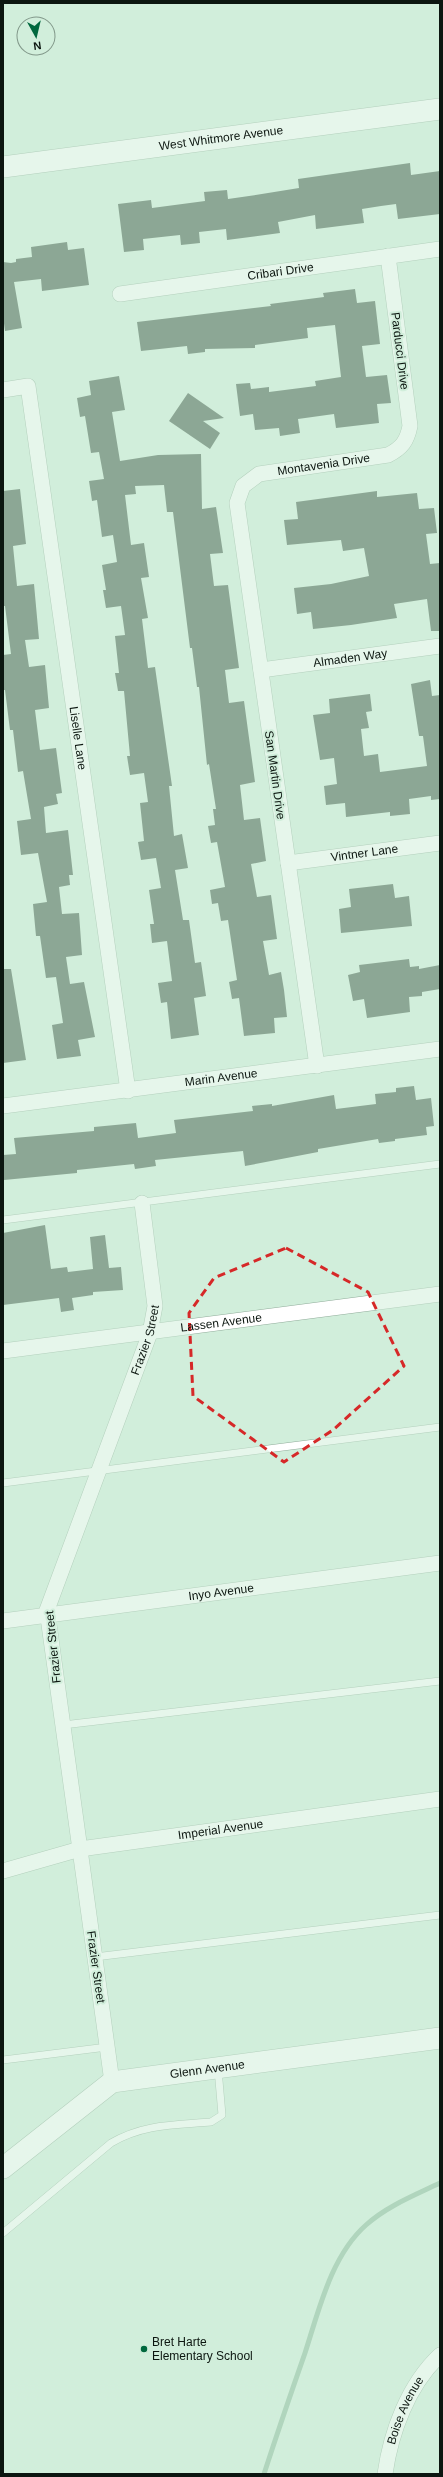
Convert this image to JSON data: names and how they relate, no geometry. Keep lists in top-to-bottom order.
{
  "streets": {
    "street": [
      "West Whitmore Avenue",
      "Cribari Drive",
      "Parducci Drive",
      "Montavenia Drive",
      "Almaden Way",
      "Liselle Lane",
      "San Martin Drive",
      "Vintner Lane",
      "Marin Avenue",
      "Lassen Avenue",
      "Frazier Street",
      "Inyo Avenue",
      "Imperial Avenue",
      "Glenn Avenue",
      "Boise Avenue"
    ]
  },
  "crossings": [
    ["Cribari Drive", "Parducci Drive"],
    ["Parducci Drive", "Montavenia Drive"],
    ["Montavenia Drive", "San Martin Drive"],
    ["Almaden Way", "San Martin Drive"],
    ["Liselle Lane", "Marin Avenue"],
    ["San Martin Drive", "Vintner Lane"],
    ["San Martin Drive", "Marin Avenue"],
    ["Lassen Avenue", "Frazier Street"],
    ["Frazier Street", "Inyo Avenue"],
    ["Frazier Street", "Imperial Avenue"],
    ["Frazier Street", "Glenn Avenue"]
  ],
  "places": ["Bret Harte Elementary School"],
  "north": "bottom"
}
